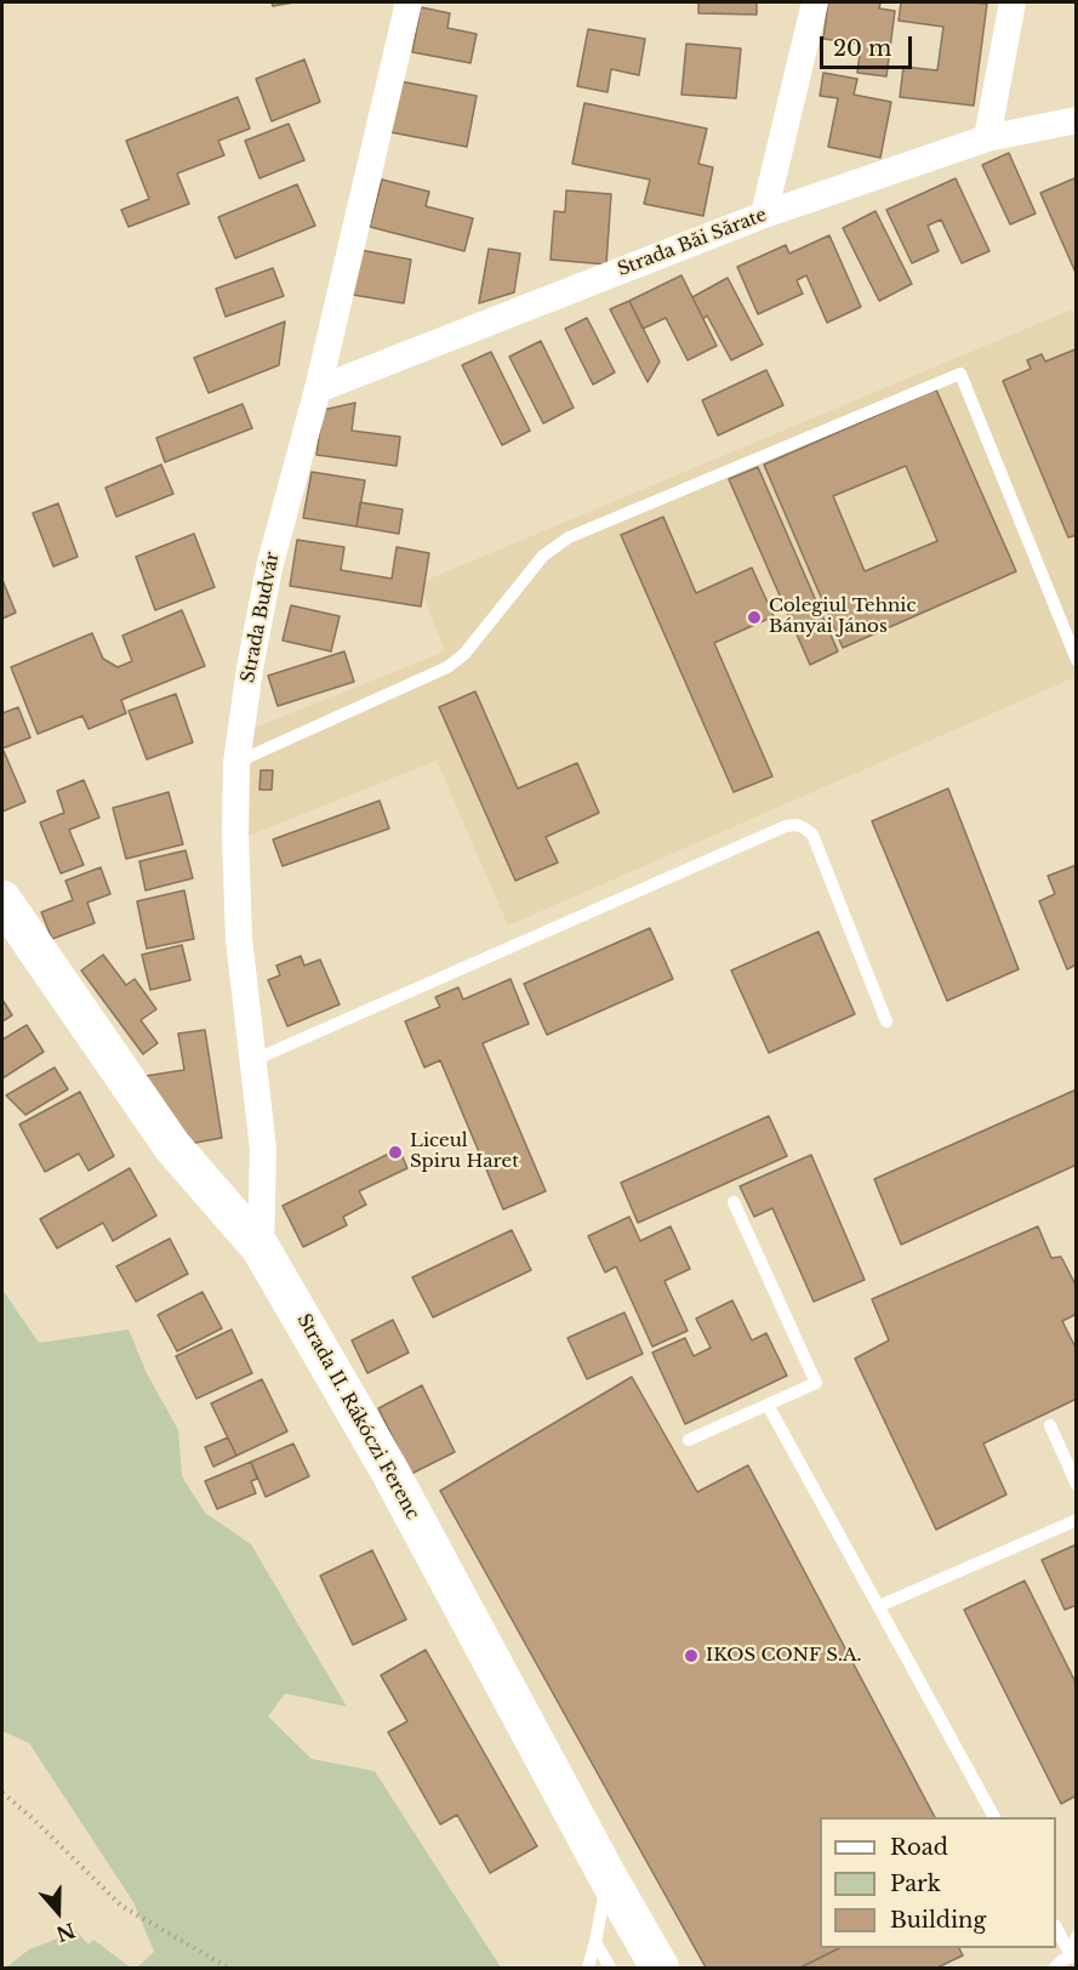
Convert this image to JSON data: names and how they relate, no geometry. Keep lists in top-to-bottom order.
{
  "streets": {
    "main road": ["Strada II. Rákóczi Ferenc"],
    "street": ["Strada Băi Sărate", "Strada Budvár"]
  },
  "crossings": [
    ["Strada Băi Sărate", "Strada Budvár"],
    ["Strada Budvár", "Strada II. Rákóczi Ferenc"]
  ],
  "places": ["Colegiul Tehnic Bányai János", "Liceul Spiru Haret", "IKOS CONF S.A."],
  "legend": ["Road", "Park", "Building"],
  "scale_bar": "20 m",
  "north": "bottom"
}
